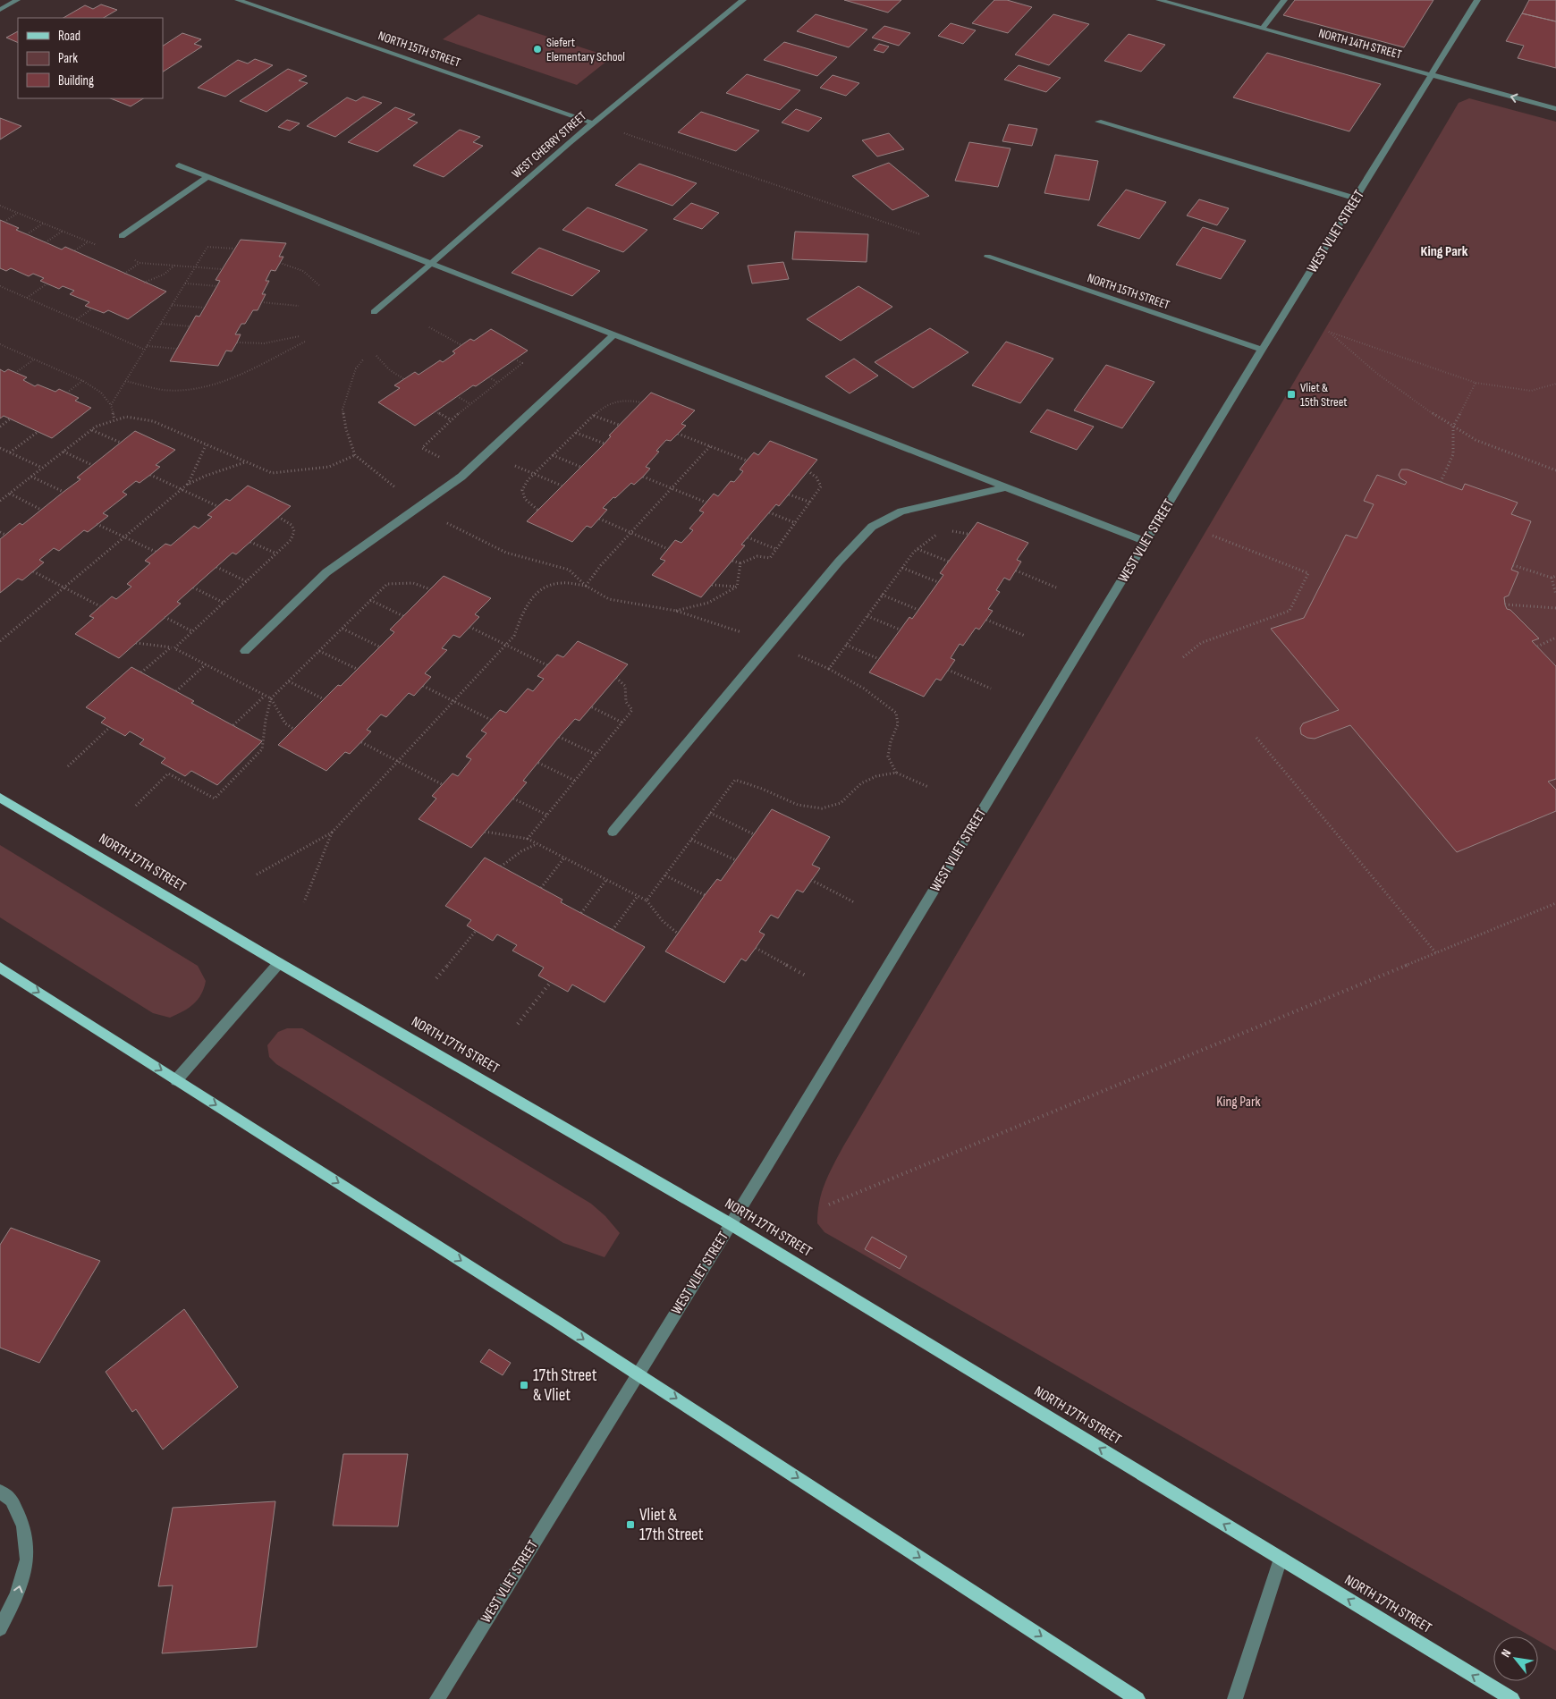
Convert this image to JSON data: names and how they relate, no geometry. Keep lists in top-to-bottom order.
{
  "streets": {
    "main road": ["NORTH 17TH STREET"],
    "street": [
      "NORTH 14TH STREET",
      "NORTH 15TH STREET",
      "WEST CHERRY STREET",
      "WEST VLIET STREET"
    ]
  },
  "crossings": [
    ["NORTH 14TH STREET", "WEST VLIET STREET"],
    ["NORTH 15TH STREET", "WEST CHERRY STREET"],
    ["NORTH 15TH STREET", "WEST VLIET STREET"],
    ["WEST VLIET STREET", "NORTH 17TH STREET"]
  ],
  "one_way": ["NORTH 17TH STREET"],
  "districts": ["King Park"],
  "parks": ["King Park"],
  "places": {
    "other": ["Siefert Elementary School"],
    "transit": ["Vliet & 15th Street", "17th Street & Vliet", "Vliet & 17th Street"]
  },
  "legend": ["Road", "Park", "Building"],
  "north": "top left"
}
